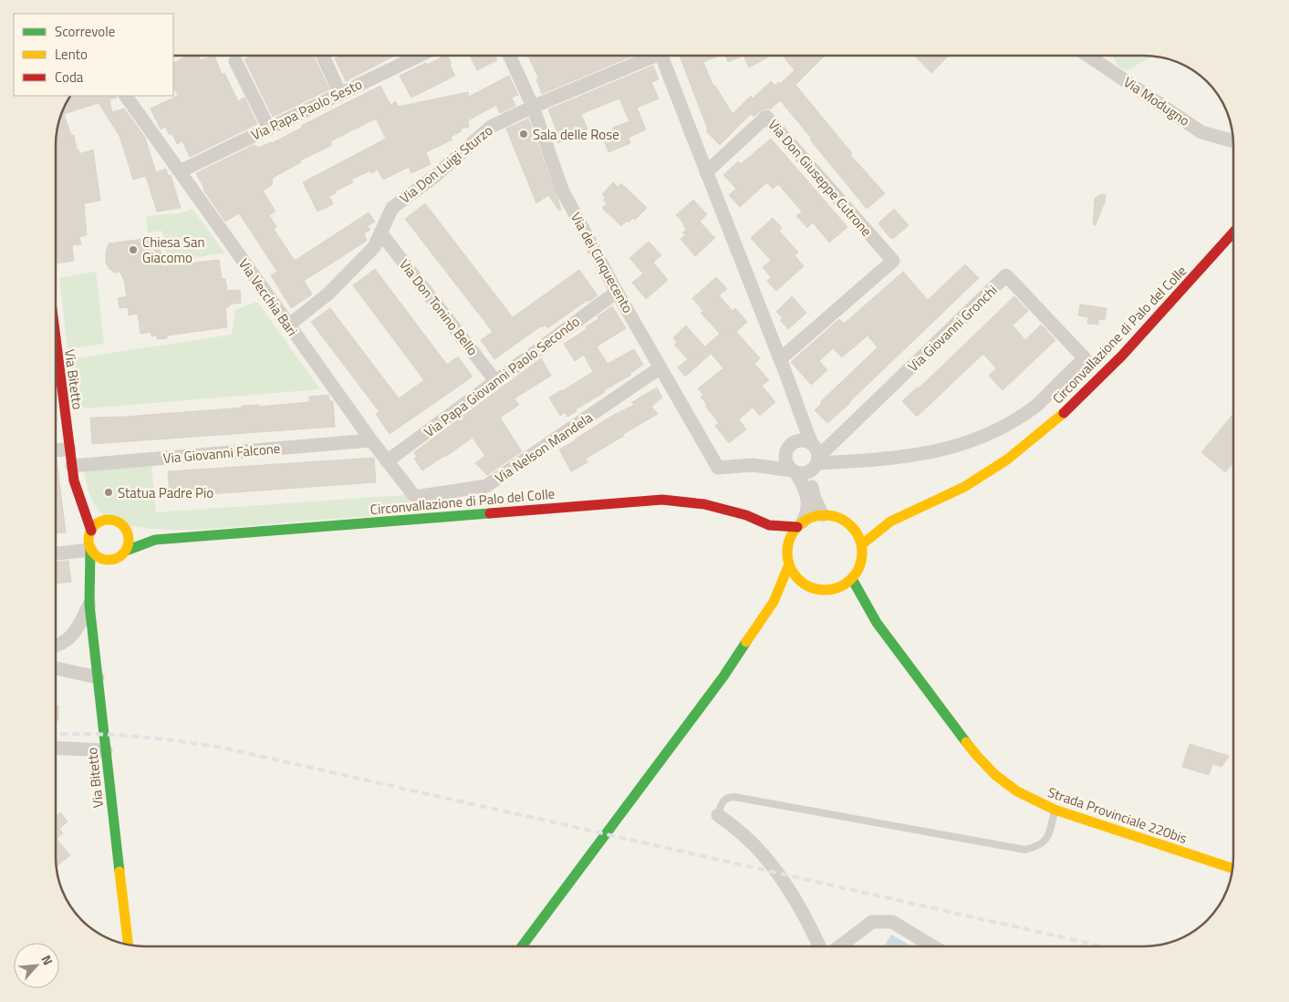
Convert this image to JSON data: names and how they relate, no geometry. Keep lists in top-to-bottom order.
{
  "streets": {
    "street": [
      "Via Modugno",
      "Via Papa Paolo Sesto",
      "Via Don Luigi Sturzo",
      "Via Don Giuseppe Cutrone",
      "Via dei Cinquecento",
      "Via Vecchia Bari",
      "Via Don Tonino Bello",
      "Via Giovanni Gronchi",
      "Circonvallazione di Palo del Colle",
      "Via Papa Giovanni Paolo Secondo",
      "Via Bitetto",
      "Via Nelson Mandela",
      "Via Giovanni Falcone",
      "Strada Provinciale 220bis"
    ]
  },
  "crossings": [
    ["Via Papa Paolo Sesto", "Via Vecchia Bari"],
    ["Via Don Luigi Sturzo", "Via dei Cinquecento"],
    ["Via Don Luigi Sturzo", "Via Vecchia Bari"],
    ["Via Don Luigi Sturzo", "Via Don Tonino Bello"],
    ["Via dei Cinquecento", "Via Giovanni Gronchi"],
    ["Via dei Cinquecento", "Via Papa Giovanni Paolo Secondo"],
    ["Via dei Cinquecento", "Via Nelson Mandela"],
    ["Via Vecchia Bari", "Via Papa Giovanni Paolo Secondo"],
    ["Via Vecchia Bari", "Via Nelson Mandela"],
    ["Via Vecchia Bari", "Via Giovanni Falcone"],
    ["Via Don Tonino Bello", "Via Papa Giovanni Paolo Secondo"],
    ["Via Bitetto", "Via Giovanni Falcone"]
  ],
  "places": ["Sala delle Rose", "Chiesa San Giacomo", "Statua Padre Pio"],
  "legend": ["Scorrevole", "Lento", "Coda"],
  "north": "top right"
}
